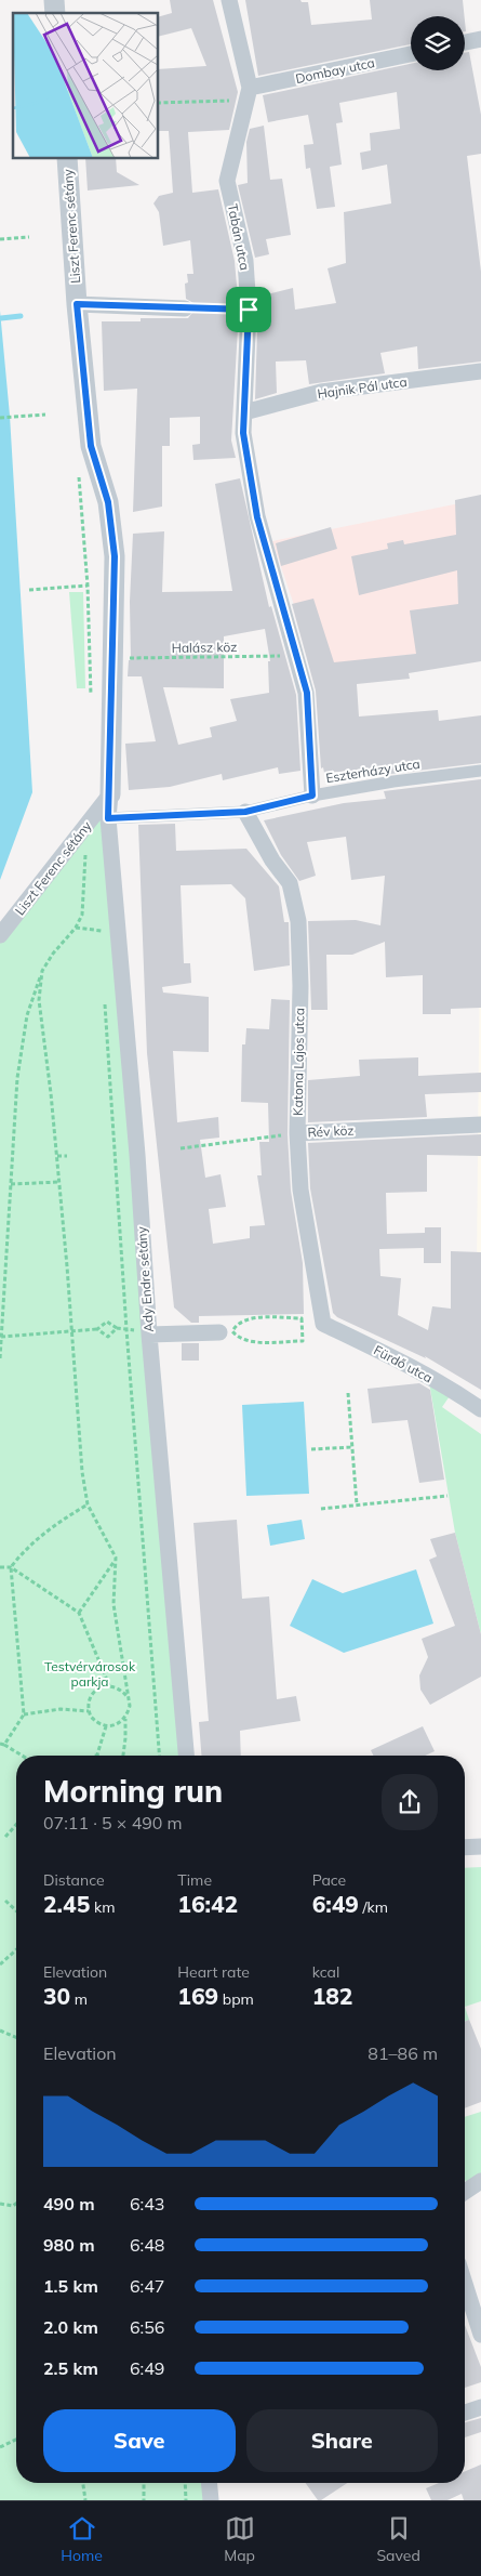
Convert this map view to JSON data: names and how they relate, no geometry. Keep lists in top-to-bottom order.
{
  "streets": {
    "street": [
      "Dombay utca",
      "Liszt Ferenc sétány",
      "Tabán utca",
      "Hajnik Pál utca",
      "Eszterházy utca",
      "Katona Lajos utca",
      "Rév köz",
      "Ady Endre sétány",
      "Fürdő utca"
    ],
    "path": ["Halász köz"]
  },
  "crossings": [
    ["Dombay utca", "Tabán utca"],
    ["Liszt Ferenc sétány", "Halász köz"],
    ["Liszt Ferenc sétány", "Ady Endre sétány"],
    ["Tabán utca", "Hajnik Pál utca"],
    ["Tabán utca", "Halász köz"],
    ["Tabán utca", "Eszterházy utca"],
    ["Eszterházy utca", "Katona Lajos utca"],
    ["Eszterházy utca", "Ady Endre sétány"],
    ["Katona Lajos utca", "Rév köz"],
    ["Katona Lajos utca", "Fürdő utca"]
  ],
  "parks": ["Testvérvárosok parkja"],
  "page": {
    "heading": ["Morning run", "07:11 · 5 × 490 m"],
    "stats": [
      ["Distance", "2.45 km"],
      ["Time", "16:42"],
      ["Pace", "6:49 /km"],
      ["Elevation", "30 m"],
      ["Heart rate", "169 bpm"],
      ["kcal", "182"]
    ],
    "chart": ["Elevation", "81–86 m"],
    "list": [
      {
        "name": "490 m",
        "note": "6:43"
      },
      {
        "name": "980 m",
        "note": "6:48"
      },
      {
        "name": "1.5 km",
        "note": "6:47"
      },
      {
        "name": "2.0 km",
        "note": "6:56"
      },
      {
        "name": "2.5 km",
        "note": "6:49"
      }
    ],
    "buttons": ["Save", "Share"],
    "tabs": ["Home", "Map", "Saved"]
  }
}
